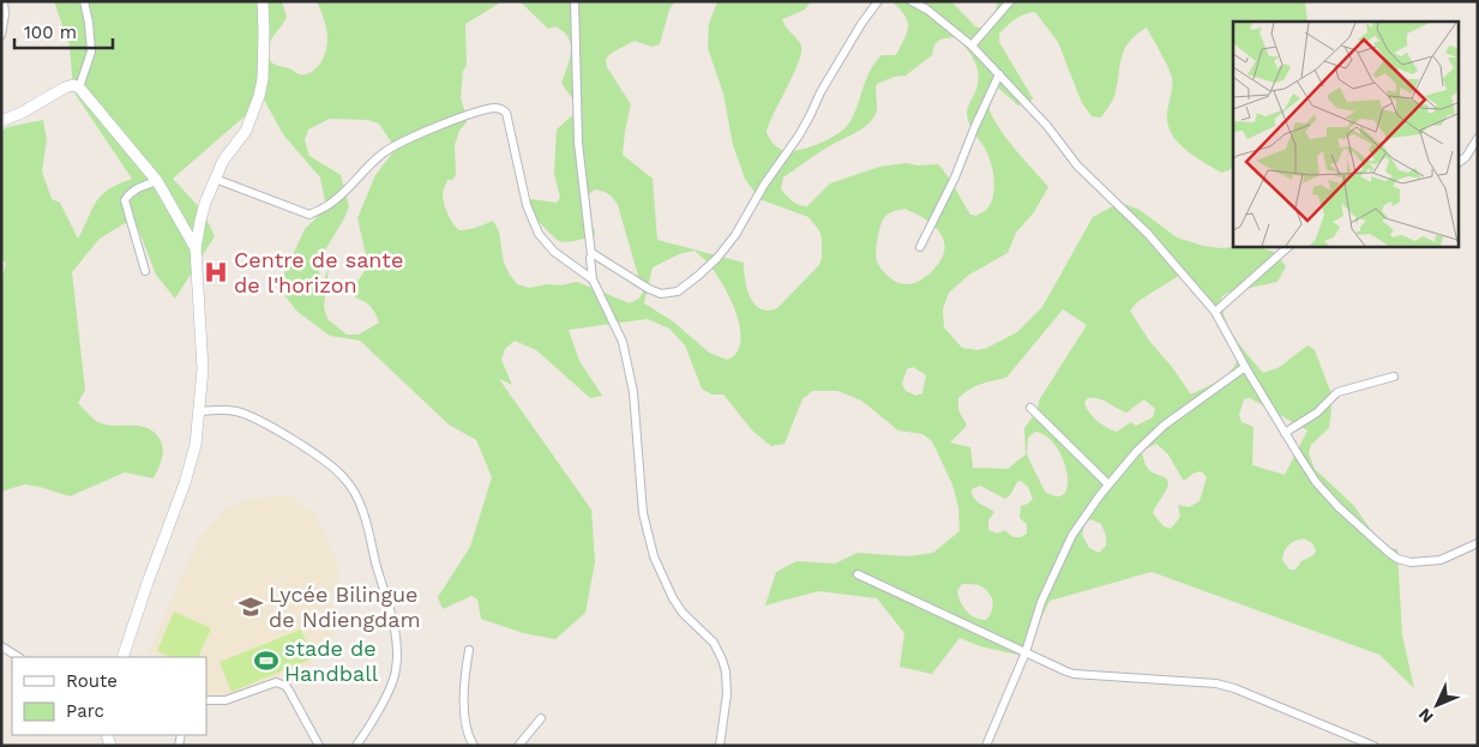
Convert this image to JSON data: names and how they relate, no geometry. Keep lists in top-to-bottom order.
{
  "places": {
    "hospital": ["Centre de sante de l'horizon"],
    "school or university": ["Lycée Bilingue de Ndiengdam"],
    "sports": ["stade de Handball"]
  },
  "legend": ["Route", "Parc"],
  "scale_bar": "100 m",
  "north": "bottom left"
}
